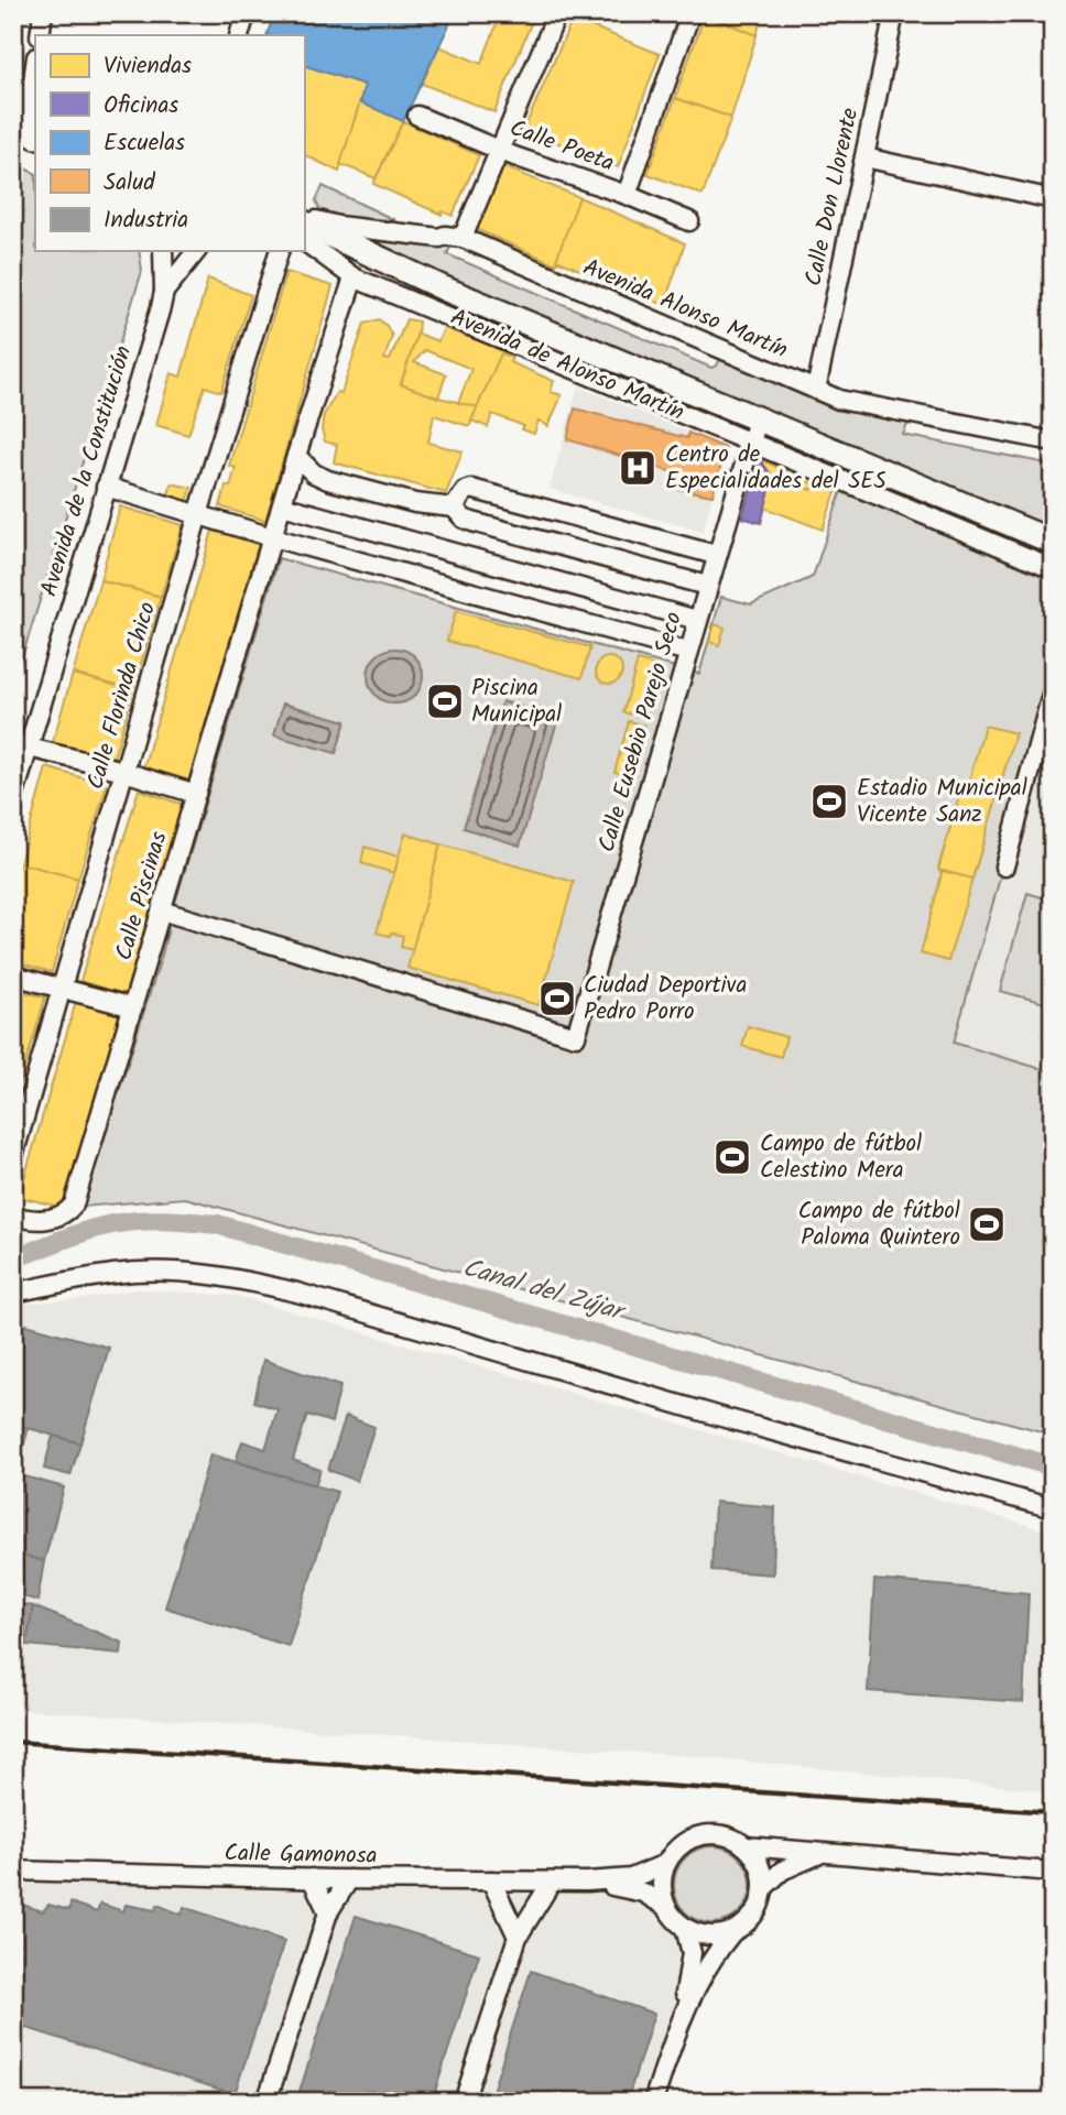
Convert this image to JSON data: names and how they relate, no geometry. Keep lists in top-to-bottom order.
{
  "streets": {
    "main road": ["Avenida de Alonso Martín"],
    "street": [
      "Calle Poeta",
      "Calle Don Llorente",
      "Avenida Alonso Martín",
      "Avenida de la Constitución",
      "Calle Florinda Chico",
      "Calle Eusebio Parejo Seco",
      "Calle Piscinas",
      "Calle Gamonosa"
    ]
  },
  "crossings": [
    ["Calle Don Llorente", "Avenida Alonso Martín"],
    ["Avenida Alonso Martín", "Avenida de Alonso Martín"],
    ["Avenida de Alonso Martín", "Calle Eusebio Parejo Seco"],
    ["Avenida de Alonso Martín", "Calle Piscinas"]
  ],
  "water": ["Canal del Zújar"],
  "places": {
    "hospital": ["Centro de Especialidades del SES"],
    "sports": [
      "Piscina Municipal",
      "Estadio Municipal Vicente Sanz",
      "Ciudad Deportiva Pedro Porro",
      "Campo de fútbol Celestino Mera",
      "Campo de fútbol Paloma Quintero"
    ]
  },
  "legend": [
    "Viviendas",
    "Oficinas",
    "Escuelas",
    "Salud",
    "Industria"
  ]
}
